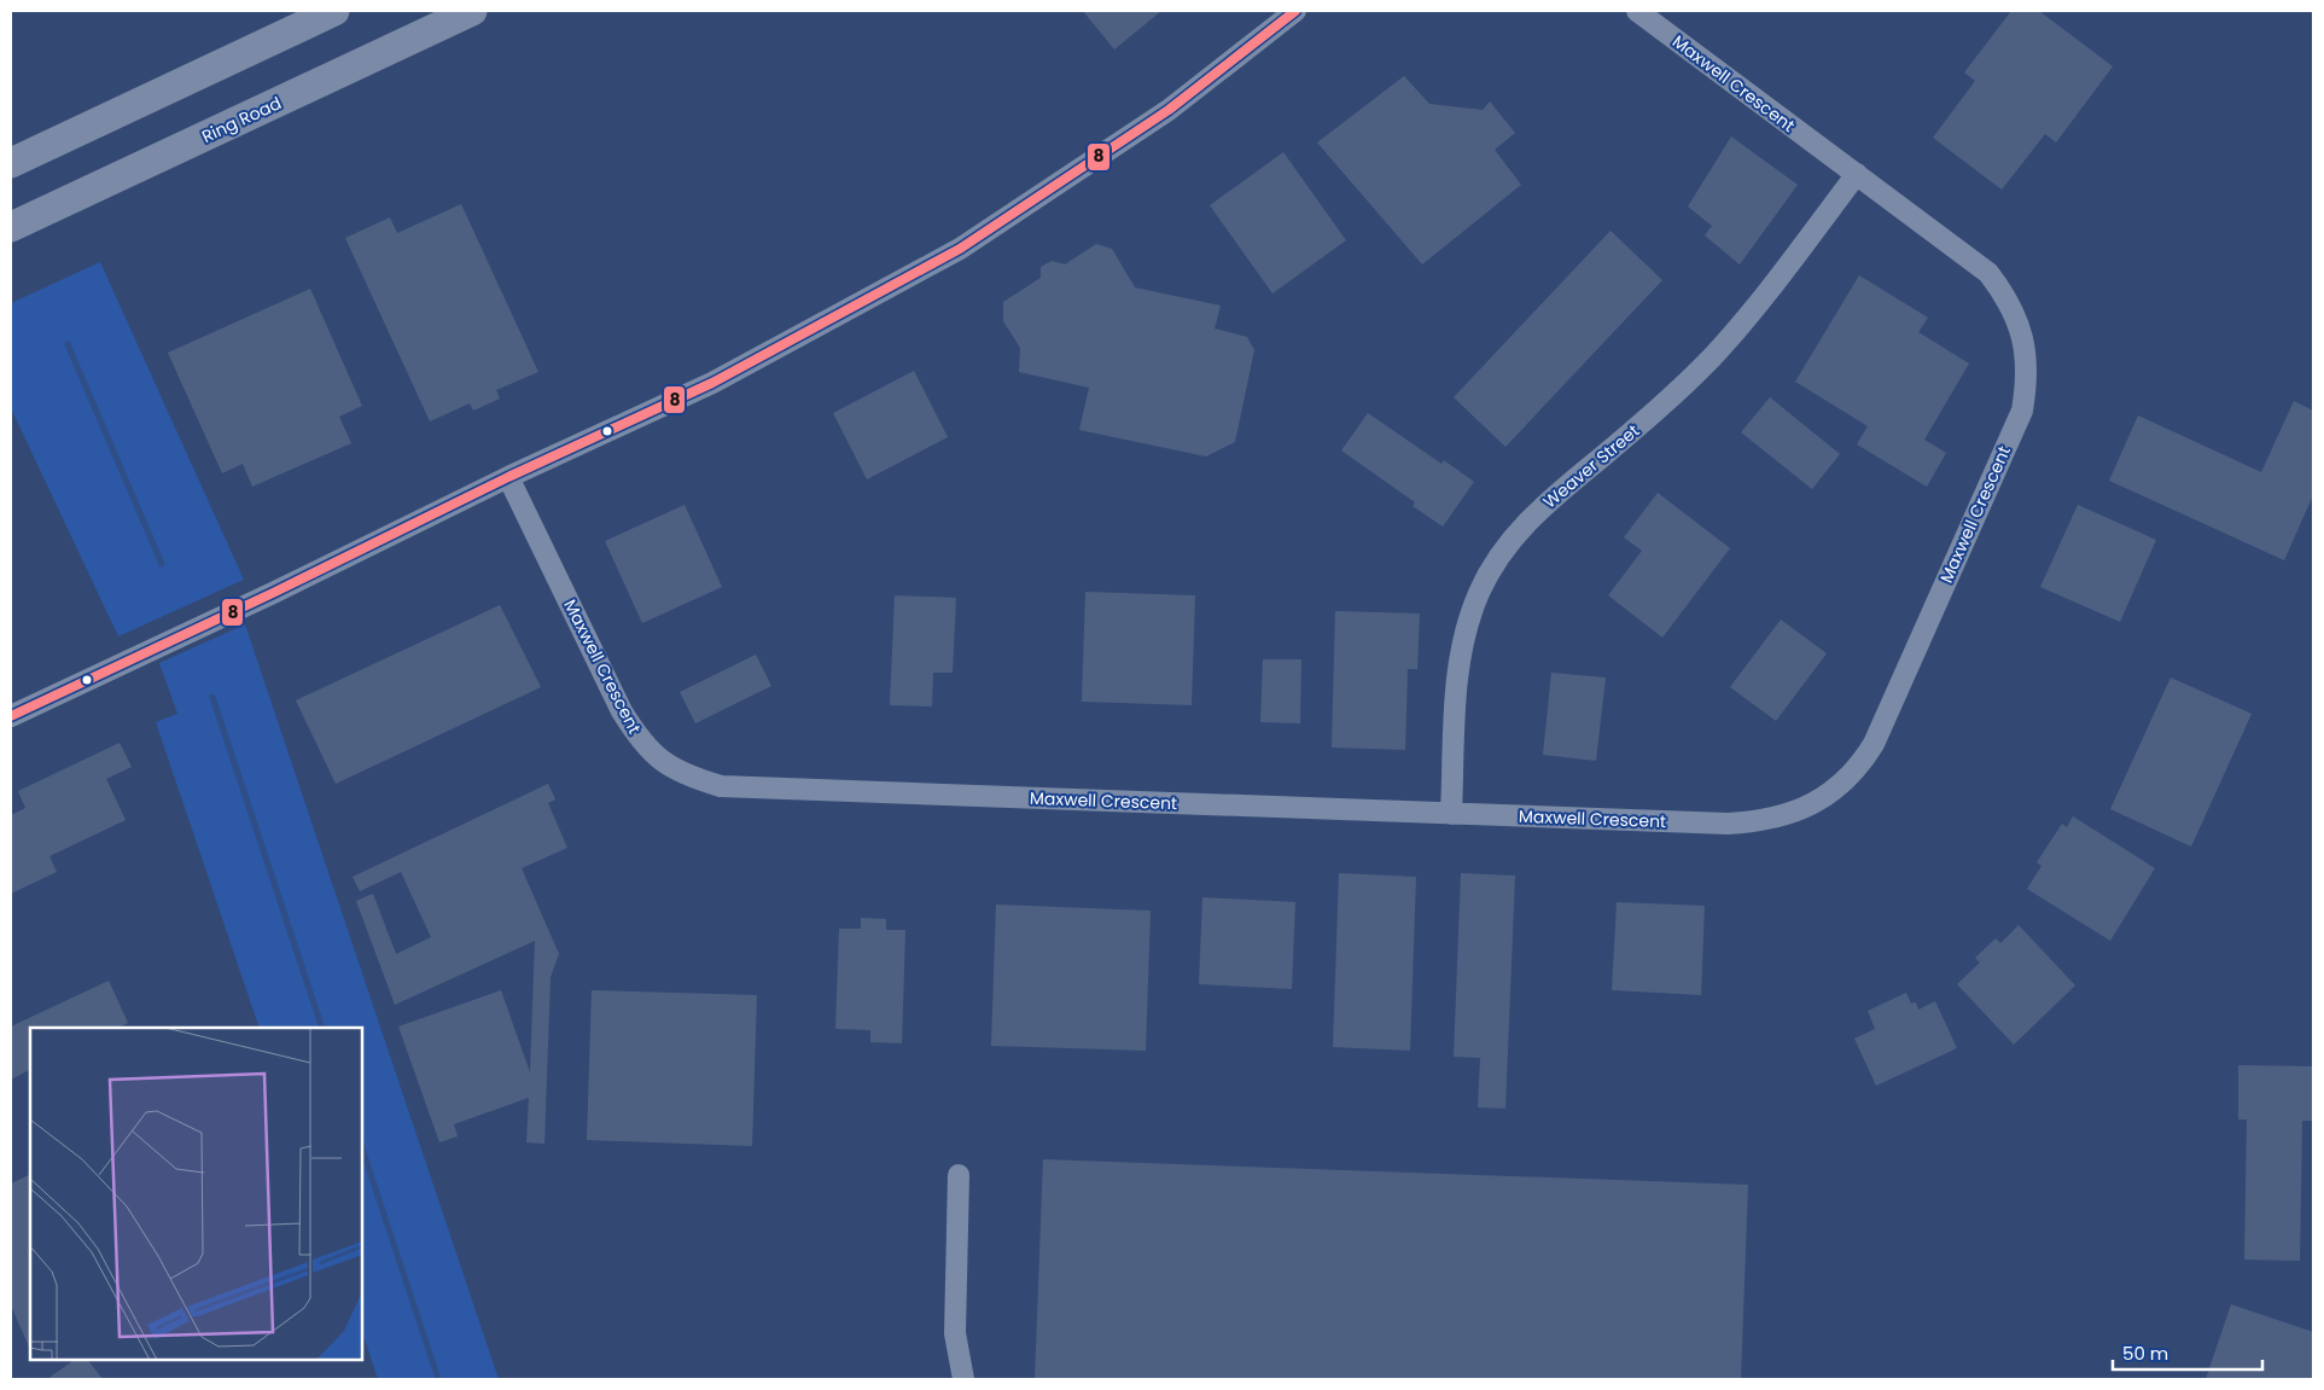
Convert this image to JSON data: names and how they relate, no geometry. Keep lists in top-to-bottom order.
{
  "streets": {
    "highway": ["Ring Road"],
    "street": ["Maxwell Crescent", "Weaver Street"]
  },
  "crossings": [
    ["Maxwell Crescent", "Weaver Street"]
  ],
  "lines": ["transit line 8"],
  "scale_bar": "50 m"
}
